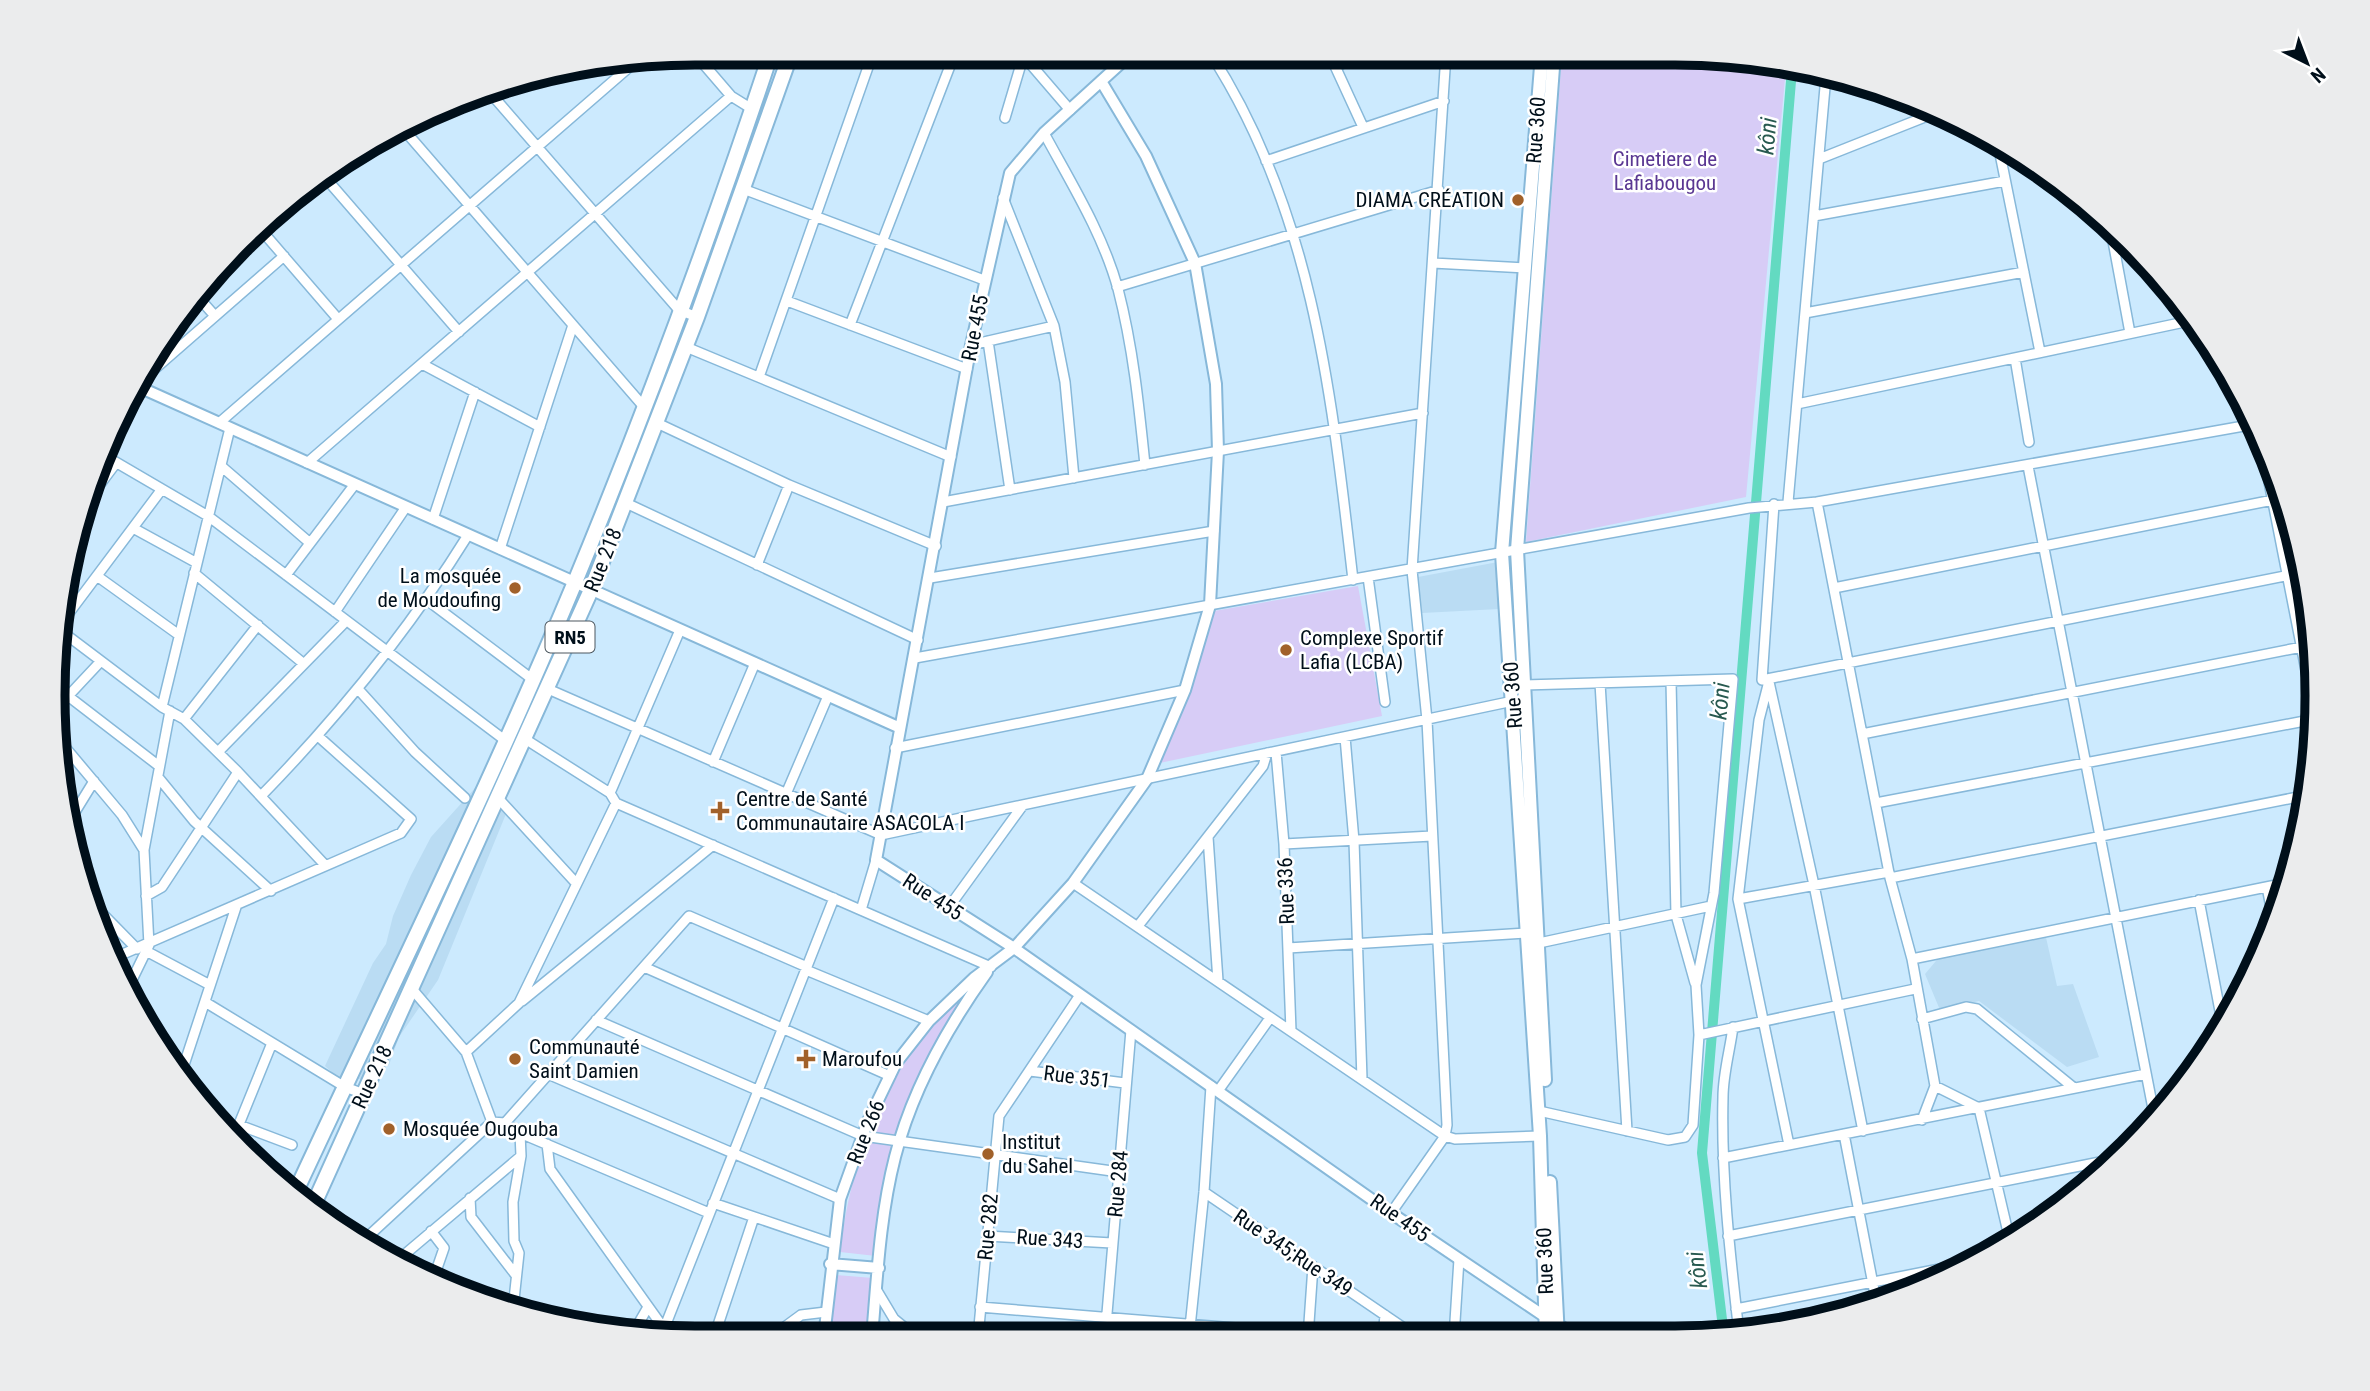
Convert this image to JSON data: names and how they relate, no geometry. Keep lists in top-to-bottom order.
{
  "streets": {
    "highway": ["Rue 218", "RN5"],
    "main road": ["Rue 360", "Rue 455"],
    "street": [
      "Rue 336",
      "Rue 351",
      "Rue 266",
      "Rue 284",
      "Rue 282",
      "Rue 343",
      "Rue 345;Rue 349"
    ]
  },
  "crossings": [
    ["Rue 360", "Rue 455"],
    ["Rue 455", "Rue 266"],
    ["Rue 455", "Rue 284"],
    ["Rue 351", "Rue 284"],
    ["Rue 351", "Rue 282"],
    ["Rue 284", "Rue 343"],
    ["Rue 282", "Rue 343"]
  ],
  "water": ["kôni"],
  "parks": ["Cimetiere de Lafiabougou"],
  "places": {
    "other": [
      "DIAMA CRÉATION",
      "La mosquée de Moudoufing",
      "Complexe Sportif Lafia (LCBA)",
      "Communauté Saint Damien",
      "Mosquée Ougouba",
      "Institut du Sahel"
    ],
    "health": ["Centre de Santé Communautaire ASACOLA I", "Maroufou"]
  },
  "north": "bottom right"
}
